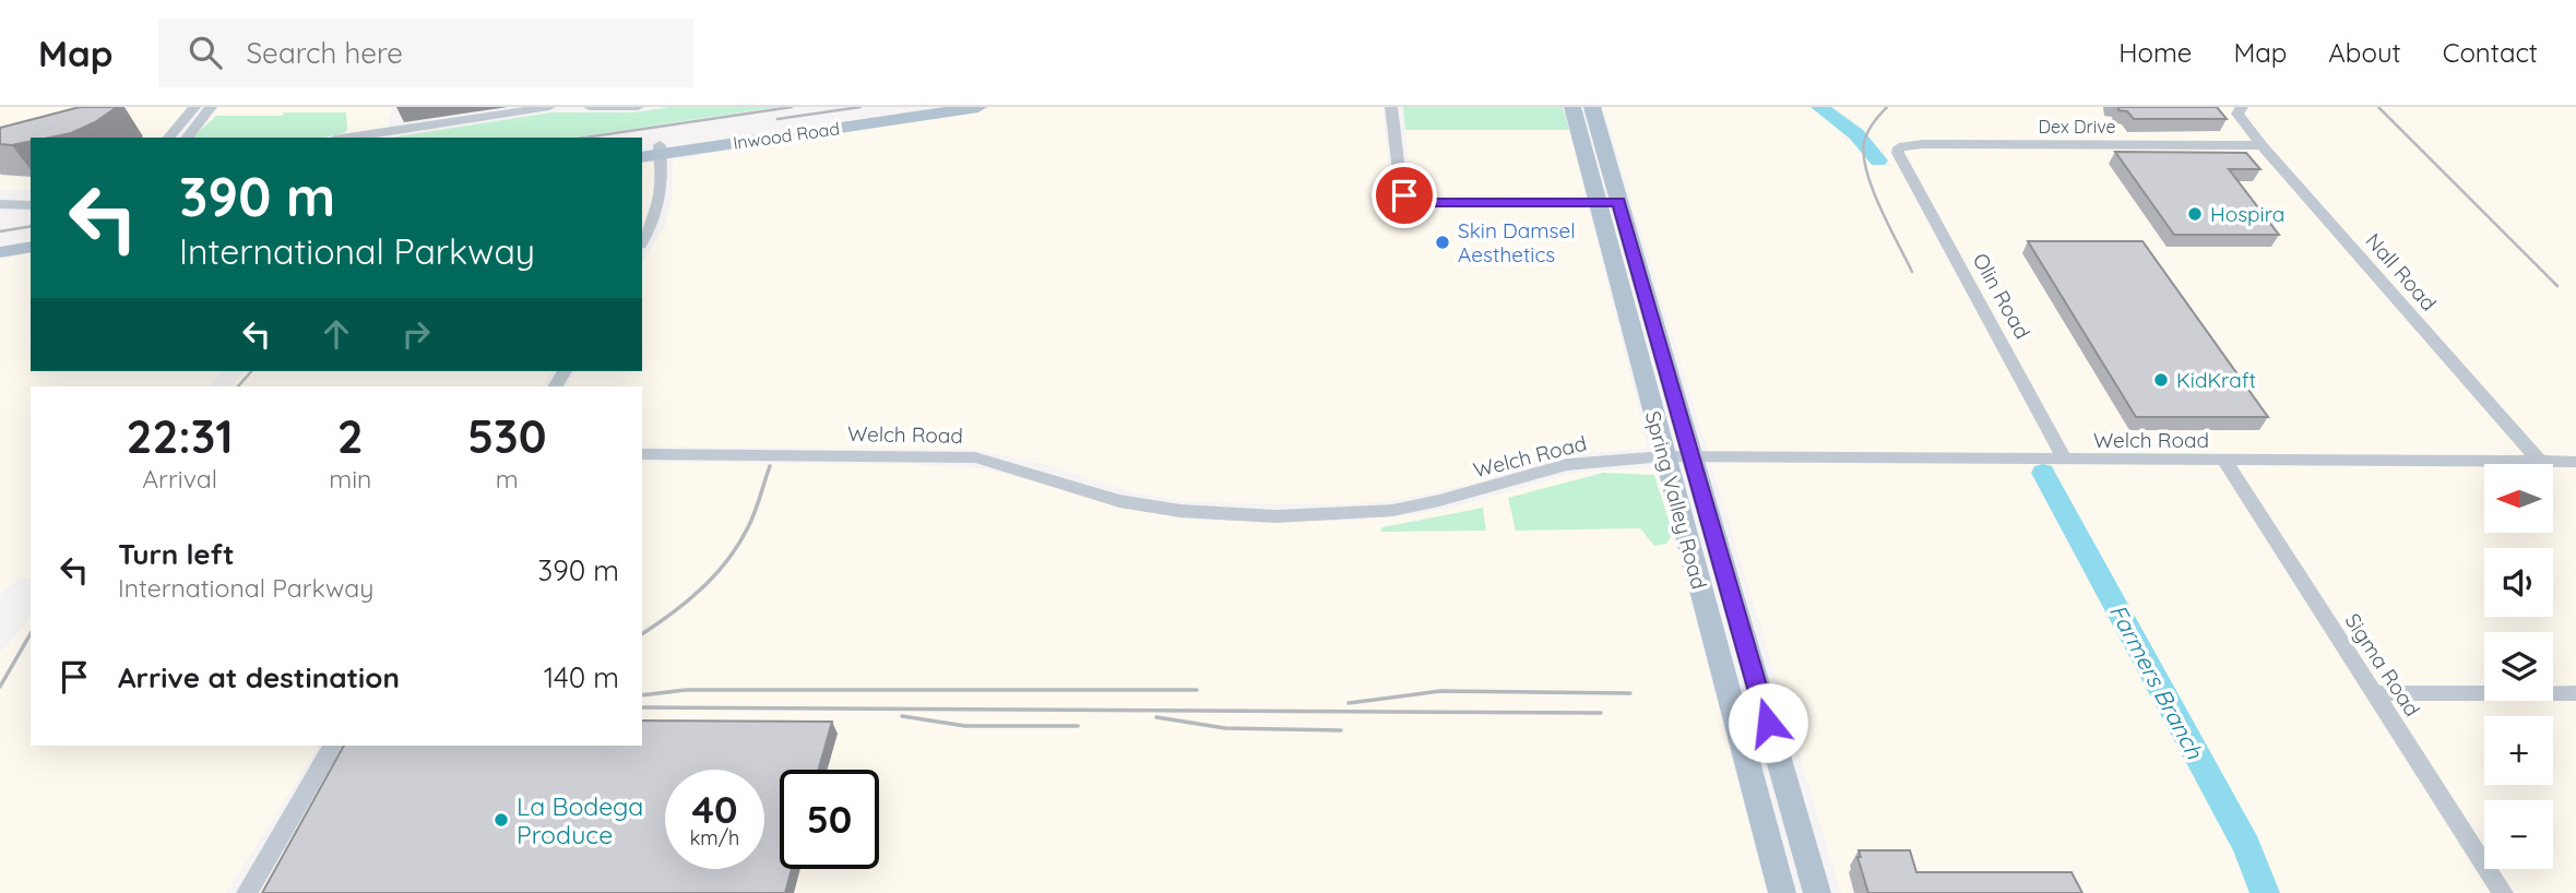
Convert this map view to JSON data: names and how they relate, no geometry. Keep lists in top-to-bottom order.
{
  "streets": {
    "main road": ["Inwood Road", "Spring Valley Road"],
    "street": [
      "Dex Drive",
      "Nall Road",
      "Olin Road",
      "Welch Road",
      "Sigma Road"
    ]
  },
  "crossings": [
    ["Dex Drive", "Nall Road"],
    ["Dex Drive", "Olin Road"],
    ["Nall Road", "Welch Road"],
    ["Olin Road", "Welch Road"],
    ["Welch Road", "Spring Valley Road"],
    ["Welch Road", "Sigma Road"]
  ],
  "water": ["Farmers Branch"],
  "places": [
    "Hospira",
    "Skin Damsel Aesthetics",
    "KidKraft",
    "La Bodega Produce"
  ],
  "north": "left",
  "page": {
    "header": "Map",
    "search": "Search here",
    "nav": [
      "Home",
      "Map",
      "About",
      "Contact"
    ],
    "turn": ["390 m", "International Parkway"],
    "eta": [
      "22:31",
      "Arrival",
      "2",
      "min",
      "530",
      "m"
    ],
    "map_buttons": ["+", "−"],
    "list": [
      {
        "name": "Turn left",
        "note": "International Parkway",
        "value": "390 m"
      },
      {
        "name": "Arrive at destination",
        "value": "140 m"
      }
    ],
    "speed": "40 km/h",
    "limit": "50"
  }
}
